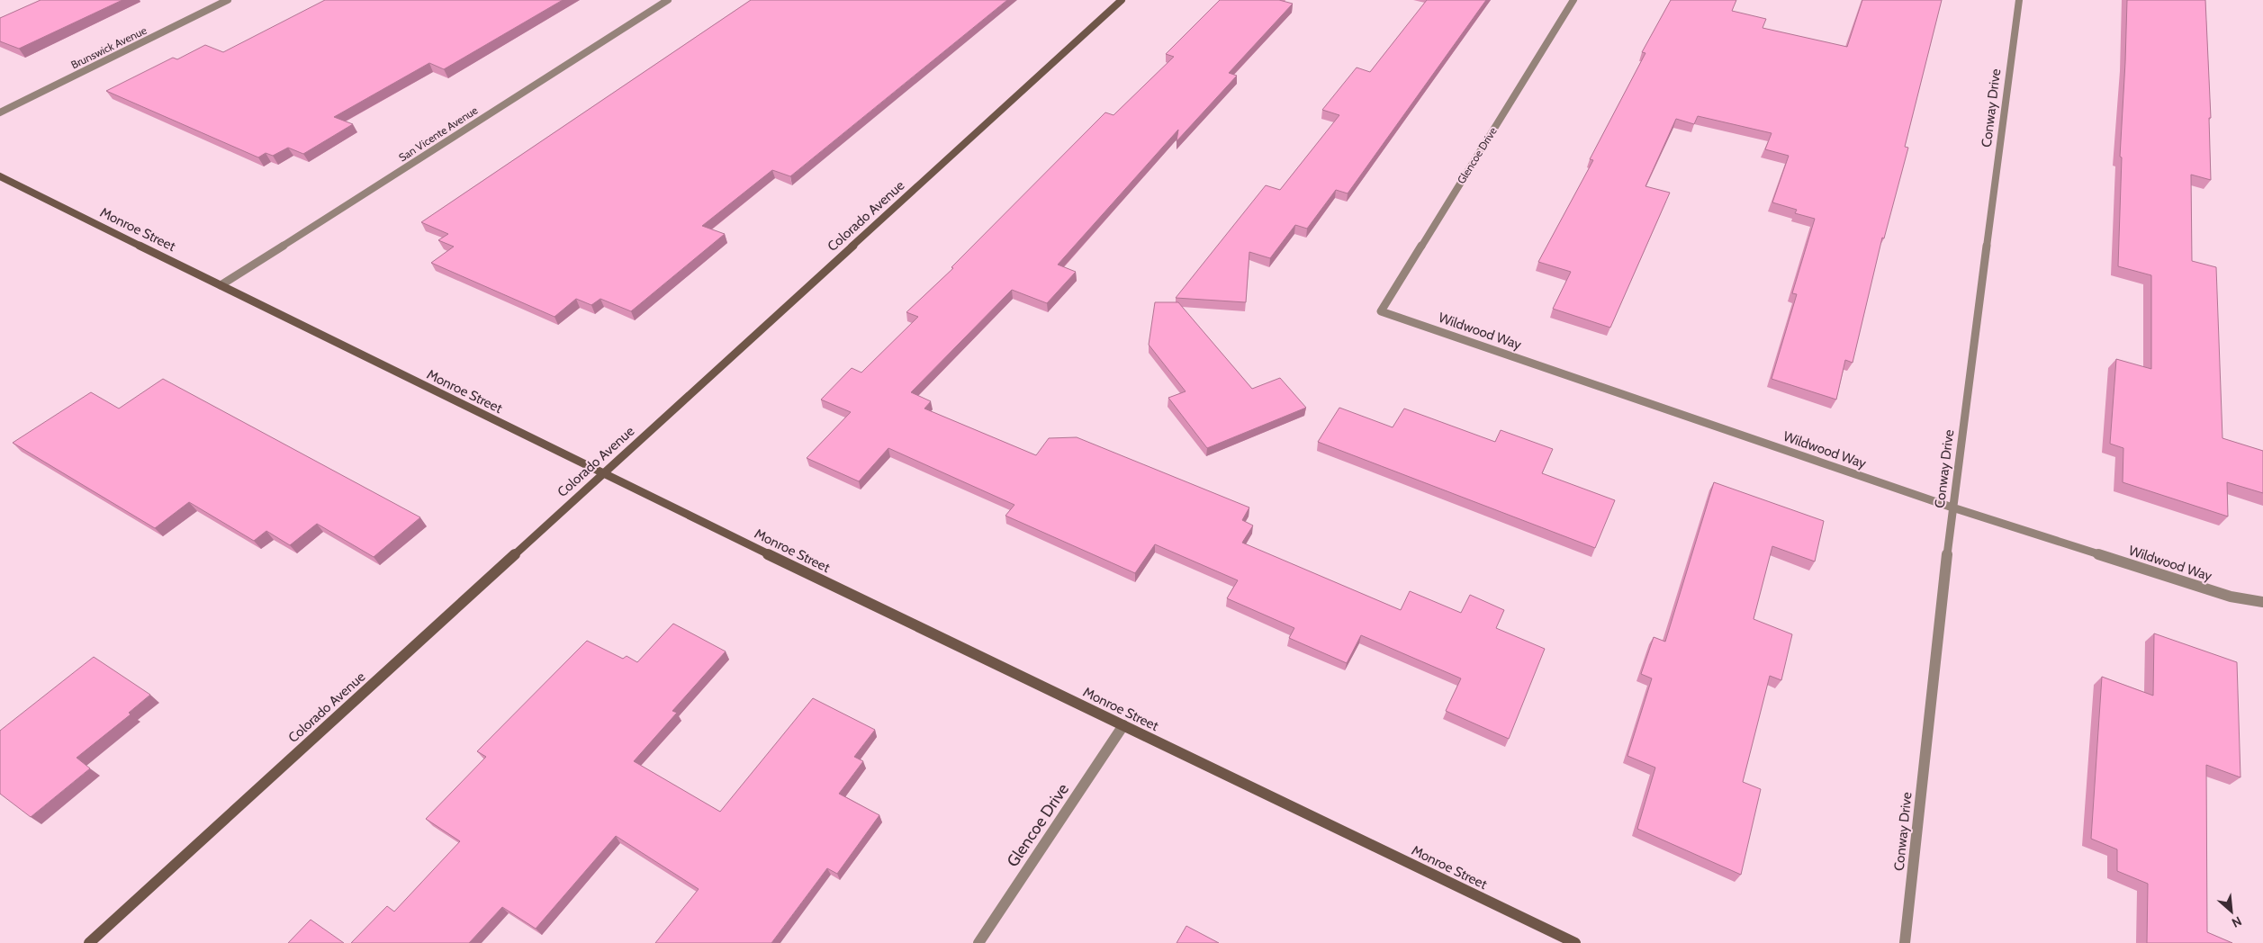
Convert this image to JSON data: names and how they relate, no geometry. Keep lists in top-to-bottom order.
{
  "streets": {
    "street": [
      "Brunswick Avenue",
      "Conway Drive",
      "San Vicente Avenue",
      "Glencoe Drive",
      "Colorado Avenue",
      "Monroe Street",
      "Wildwood Way"
    ]
  },
  "crossings": [
    ["Conway Drive", "Wildwood Way"],
    ["San Vicente Avenue", "Monroe Street"],
    ["Glencoe Drive", "Monroe Street"],
    ["Glencoe Drive", "Wildwood Way"],
    ["Colorado Avenue", "Monroe Street"]
  ],
  "north": "bottom right"
}
